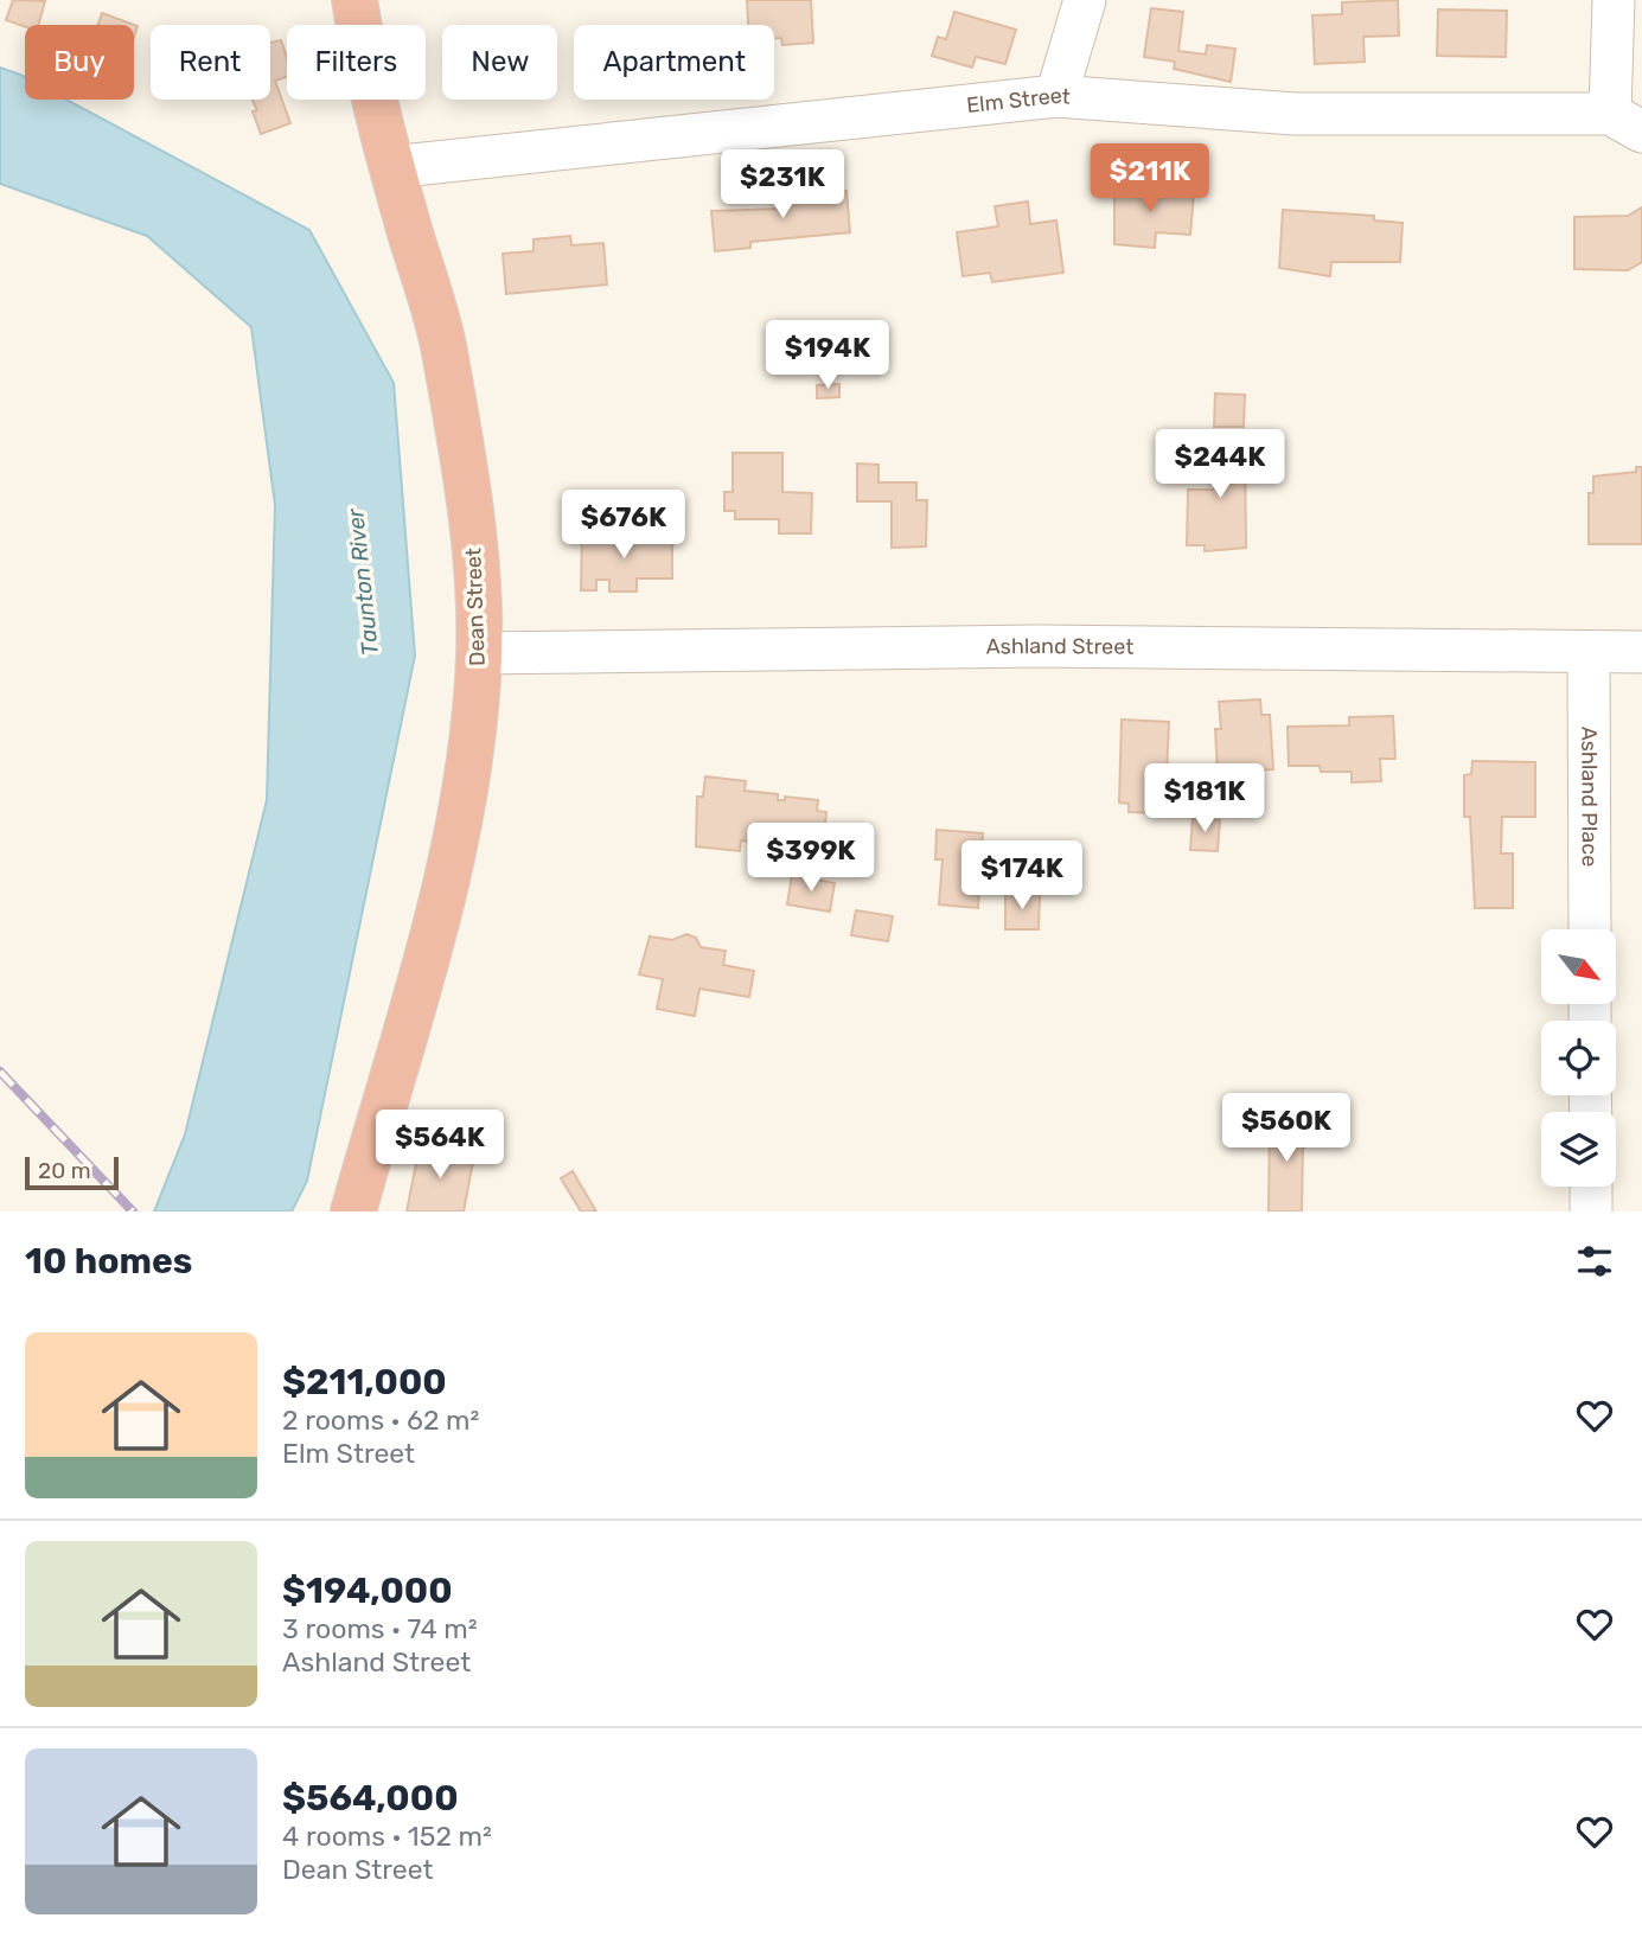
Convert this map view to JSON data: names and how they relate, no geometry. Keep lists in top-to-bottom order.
{
  "streets": {
    "highway": ["Dean Street"],
    "street": ["Elm Street", "Ashland Street", "Ashland Place"]
  },
  "crossings": [
    ["Elm Street", "Dean Street"],
    ["Dean Street", "Ashland Street"],
    ["Ashland Street", "Ashland Place"]
  ],
  "water": ["Taunton River"],
  "scale_bar": "20 m",
  "north": "bottom right",
  "page": {
    "chip": [
      "Buy",
      "Rent",
      "Filters",
      "New",
      "Apartment"
    ],
    "price": [
      "$211K",
      "$231K",
      "$194K",
      "$244K",
      "$676K",
      "$181K",
      "$399K",
      "$174K",
      "$560K",
      "$564K"
    ],
    "scale": "20 m",
    "heading": "10 homes",
    "list": [
      {
        "name": "$211,000",
        "note": "2 rooms · 62 m² · Elm Street"
      },
      {
        "name": "$194,000",
        "note": "3 rooms · 74 m² · Ashland Street"
      },
      {
        "name": "$564,000",
        "note": "4 rooms · 152 m² · Dean Street"
      }
    ]
  }
}
